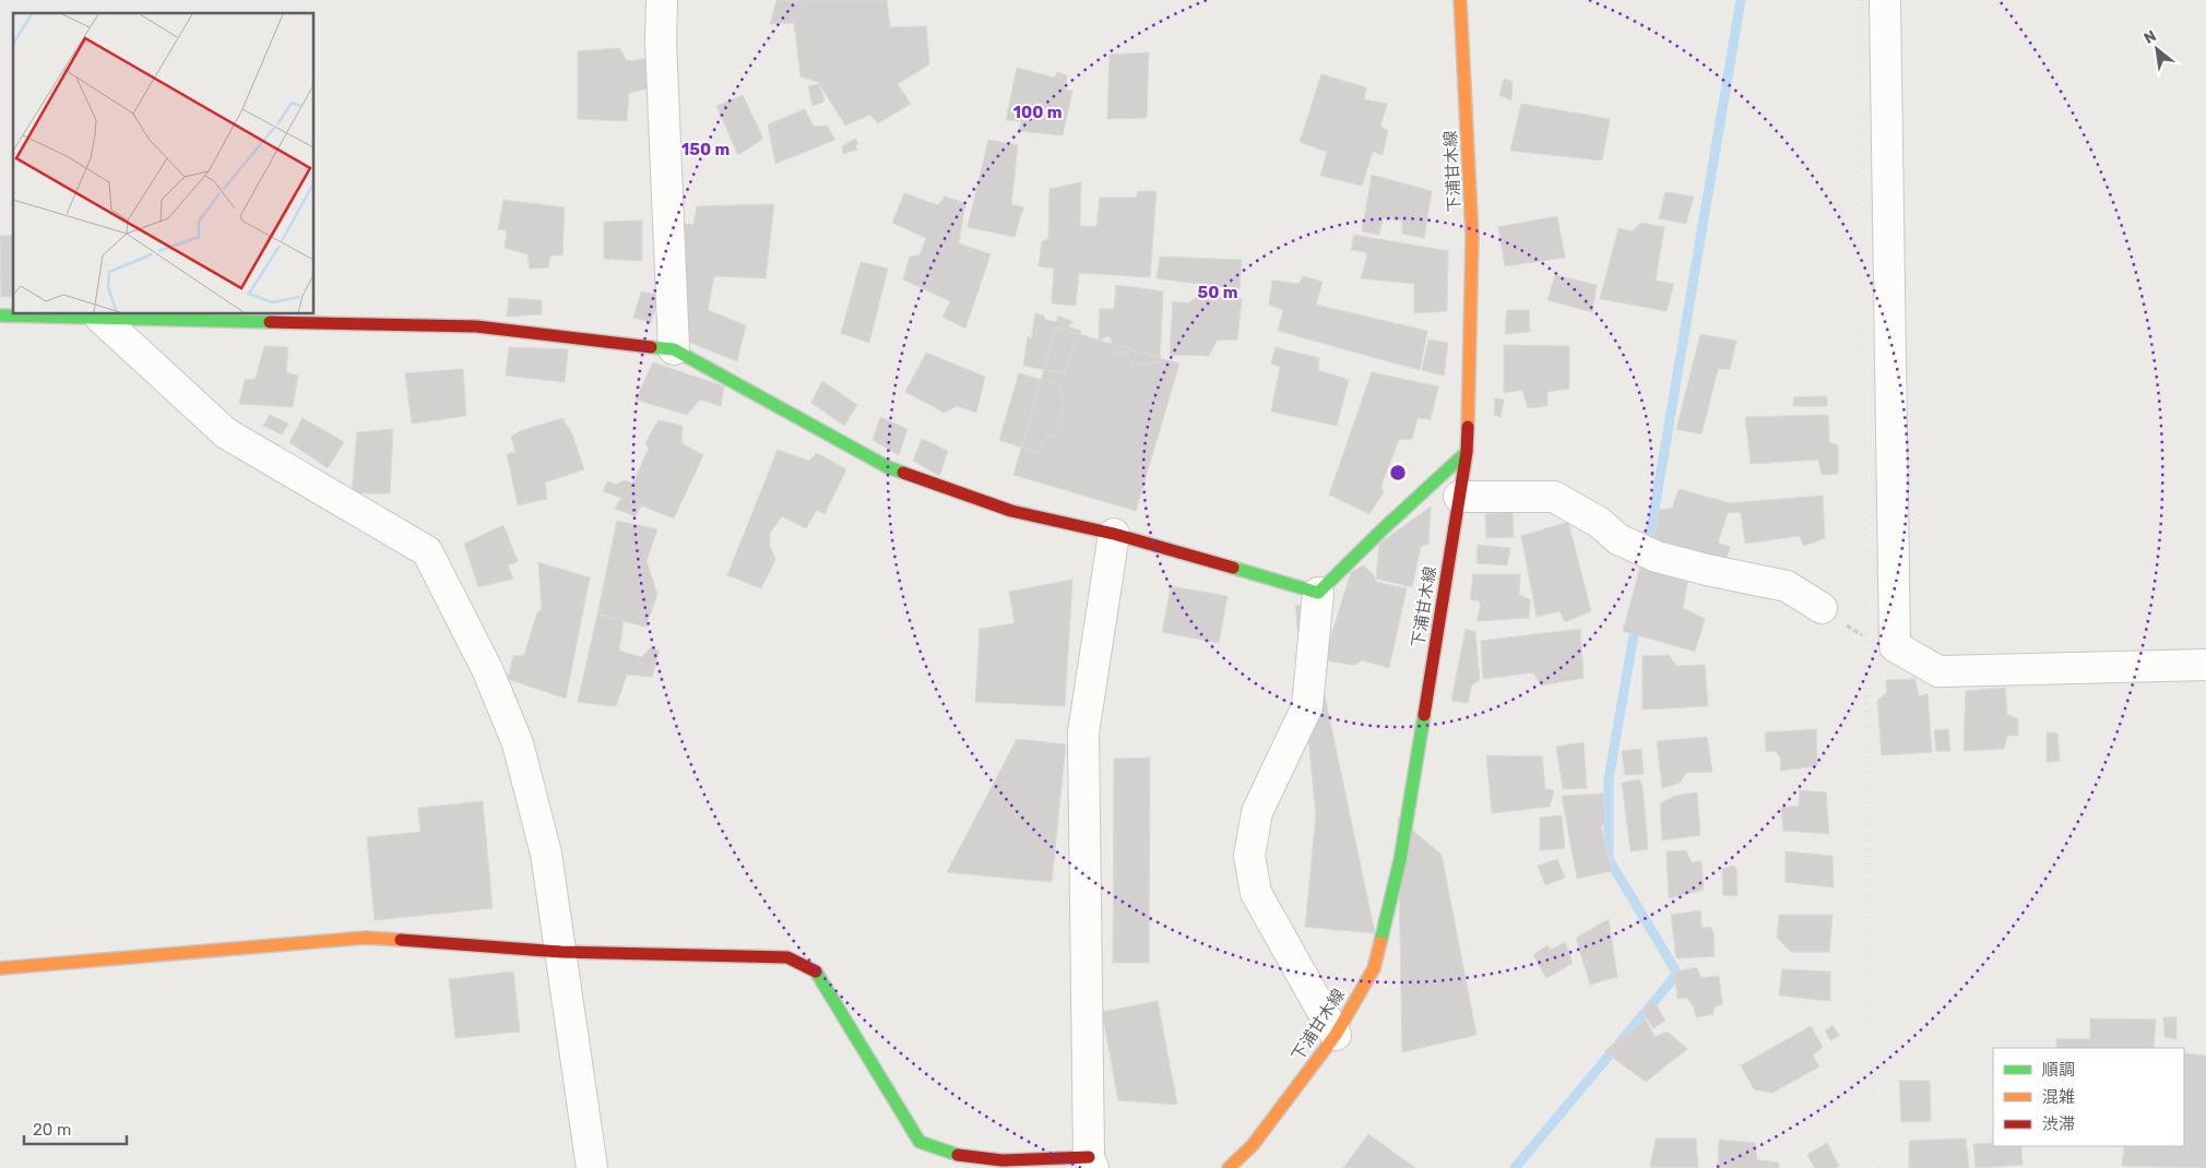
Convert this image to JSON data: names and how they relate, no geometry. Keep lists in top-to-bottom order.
{
  "streets": {
    "street": ["下浦甘木線"]
  },
  "legend": ["順調", "混雑", "渋滞"],
  "scale_bar": "20 m",
  "north": "top left",
  "rings": ["100 m", "150 m", "50 m"]
}
